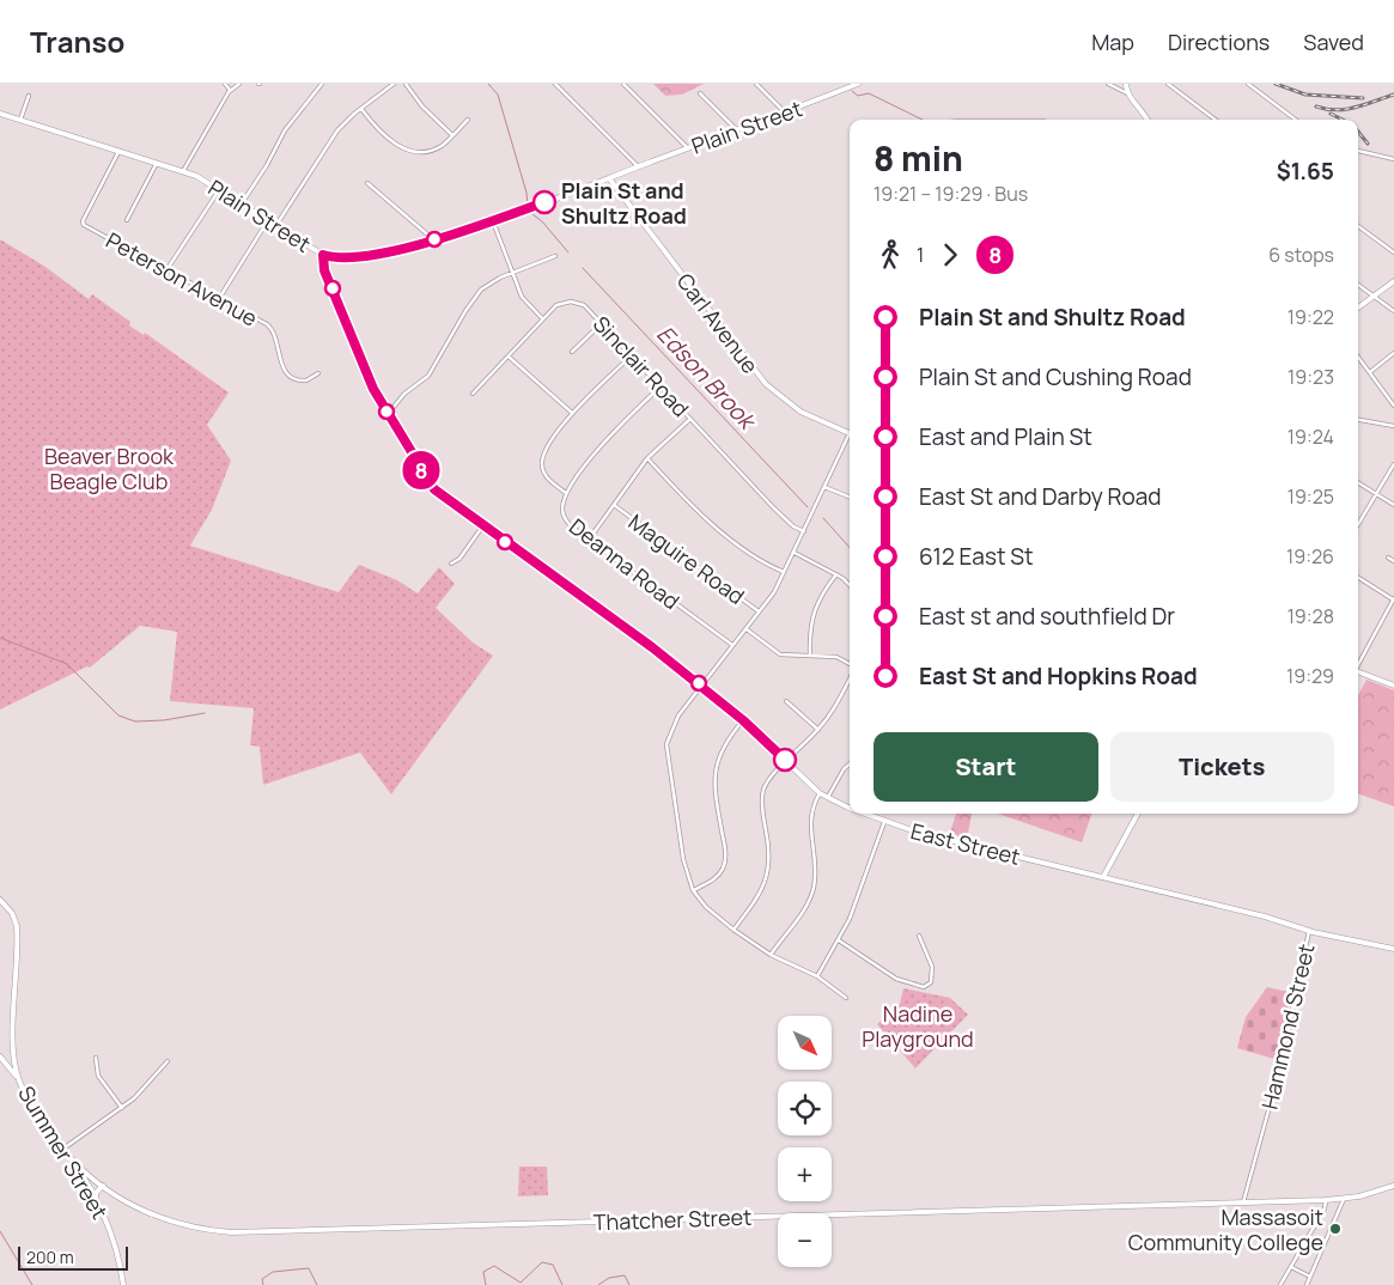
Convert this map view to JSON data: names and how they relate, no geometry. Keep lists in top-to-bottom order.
{
  "streets": {
    "street": [
      "Plain Street",
      "Peterson Avenue",
      "Carl Avenue",
      "Sinclair Road",
      "Maguire Road",
      "Deanna Road",
      "East Street",
      "Hammond Street",
      "Summer Street",
      "Thatcher Street"
    ]
  },
  "crossings": [
    ["Plain Street", "Peterson Avenue"],
    ["Plain Street", "Carl Avenue"],
    ["Plain Street", "East Street"],
    ["Sinclair Road", "Deanna Road"],
    ["East Street", "Hammond Street"],
    ["Hammond Street", "Thatcher Street"],
    ["Summer Street", "Thatcher Street"]
  ],
  "water": ["Edson Brook"],
  "parks": ["Beaver Brook Beagle Club", "Nadine Playground"],
  "places": ["Plain St and Shultz Road", "Massasoit Community College"],
  "lines": ["bus line 8"],
  "scale_bar": "200 m",
  "north": "bottom right",
  "page": {
    "header": "Transo",
    "nav": ["Map", "Directions", "Saved"],
    "on_map": "8",
    "heading": ["8 min", "19:21 – 19:29 · Bus", "$1.65"],
    "legs": ["1", "8", "6 stops"],
    "list": [
      {
        "name": "Plain St and Shultz Road",
        "value": "19:22"
      },
      {
        "name": "Plain St and Cushing Road",
        "value": "19:23"
      },
      {
        "name": "East and Plain St",
        "value": "19:24"
      },
      {
        "name": "East St and Darby Road",
        "value": "19:25"
      },
      {
        "name": "612 East St",
        "value": "19:26"
      },
      {
        "name": "East st and southfield Dr",
        "value": "19:28"
      },
      {
        "name": "East St and Hopkins Road",
        "value": "19:29"
      }
    ],
    "buttons": ["Start", "Tickets"],
    "map_buttons": ["+", "−"],
    "scale": "200 m"
  }
}
